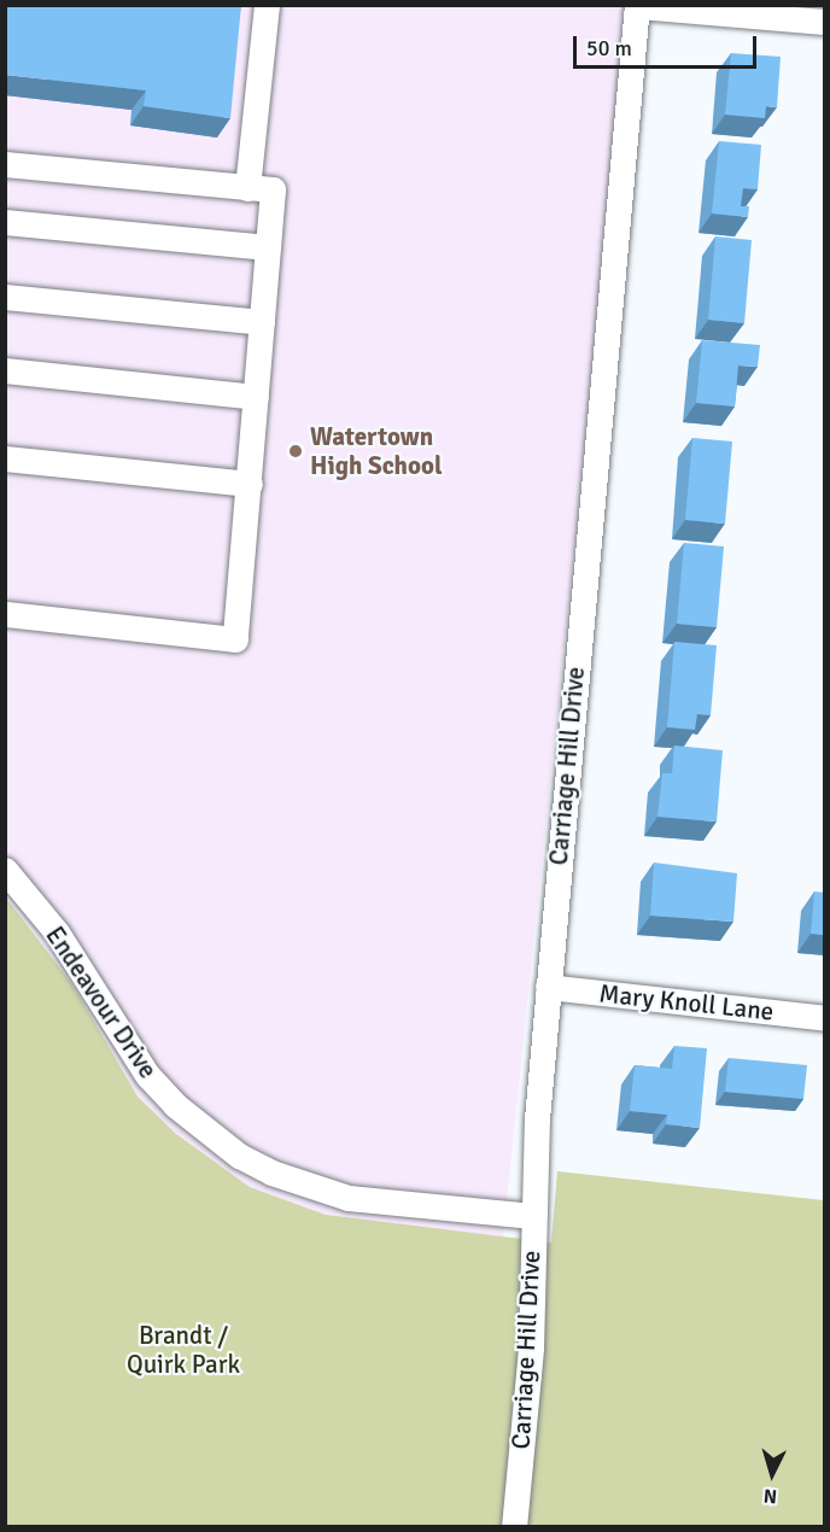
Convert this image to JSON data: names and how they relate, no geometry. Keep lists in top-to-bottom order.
{
  "streets": {
    "street": ["Carriage Hill Drive", "Endeavour Drive", "Mary Knoll Lane"]
  },
  "crossings": [
    ["Carriage Hill Drive", "Endeavour Drive"],
    ["Carriage Hill Drive", "Mary Knoll Lane"]
  ],
  "parks": ["Brandt / Quirk Park"],
  "places": ["Watertown High School"],
  "scale_bar": "50 m",
  "north": "bottom"
}
